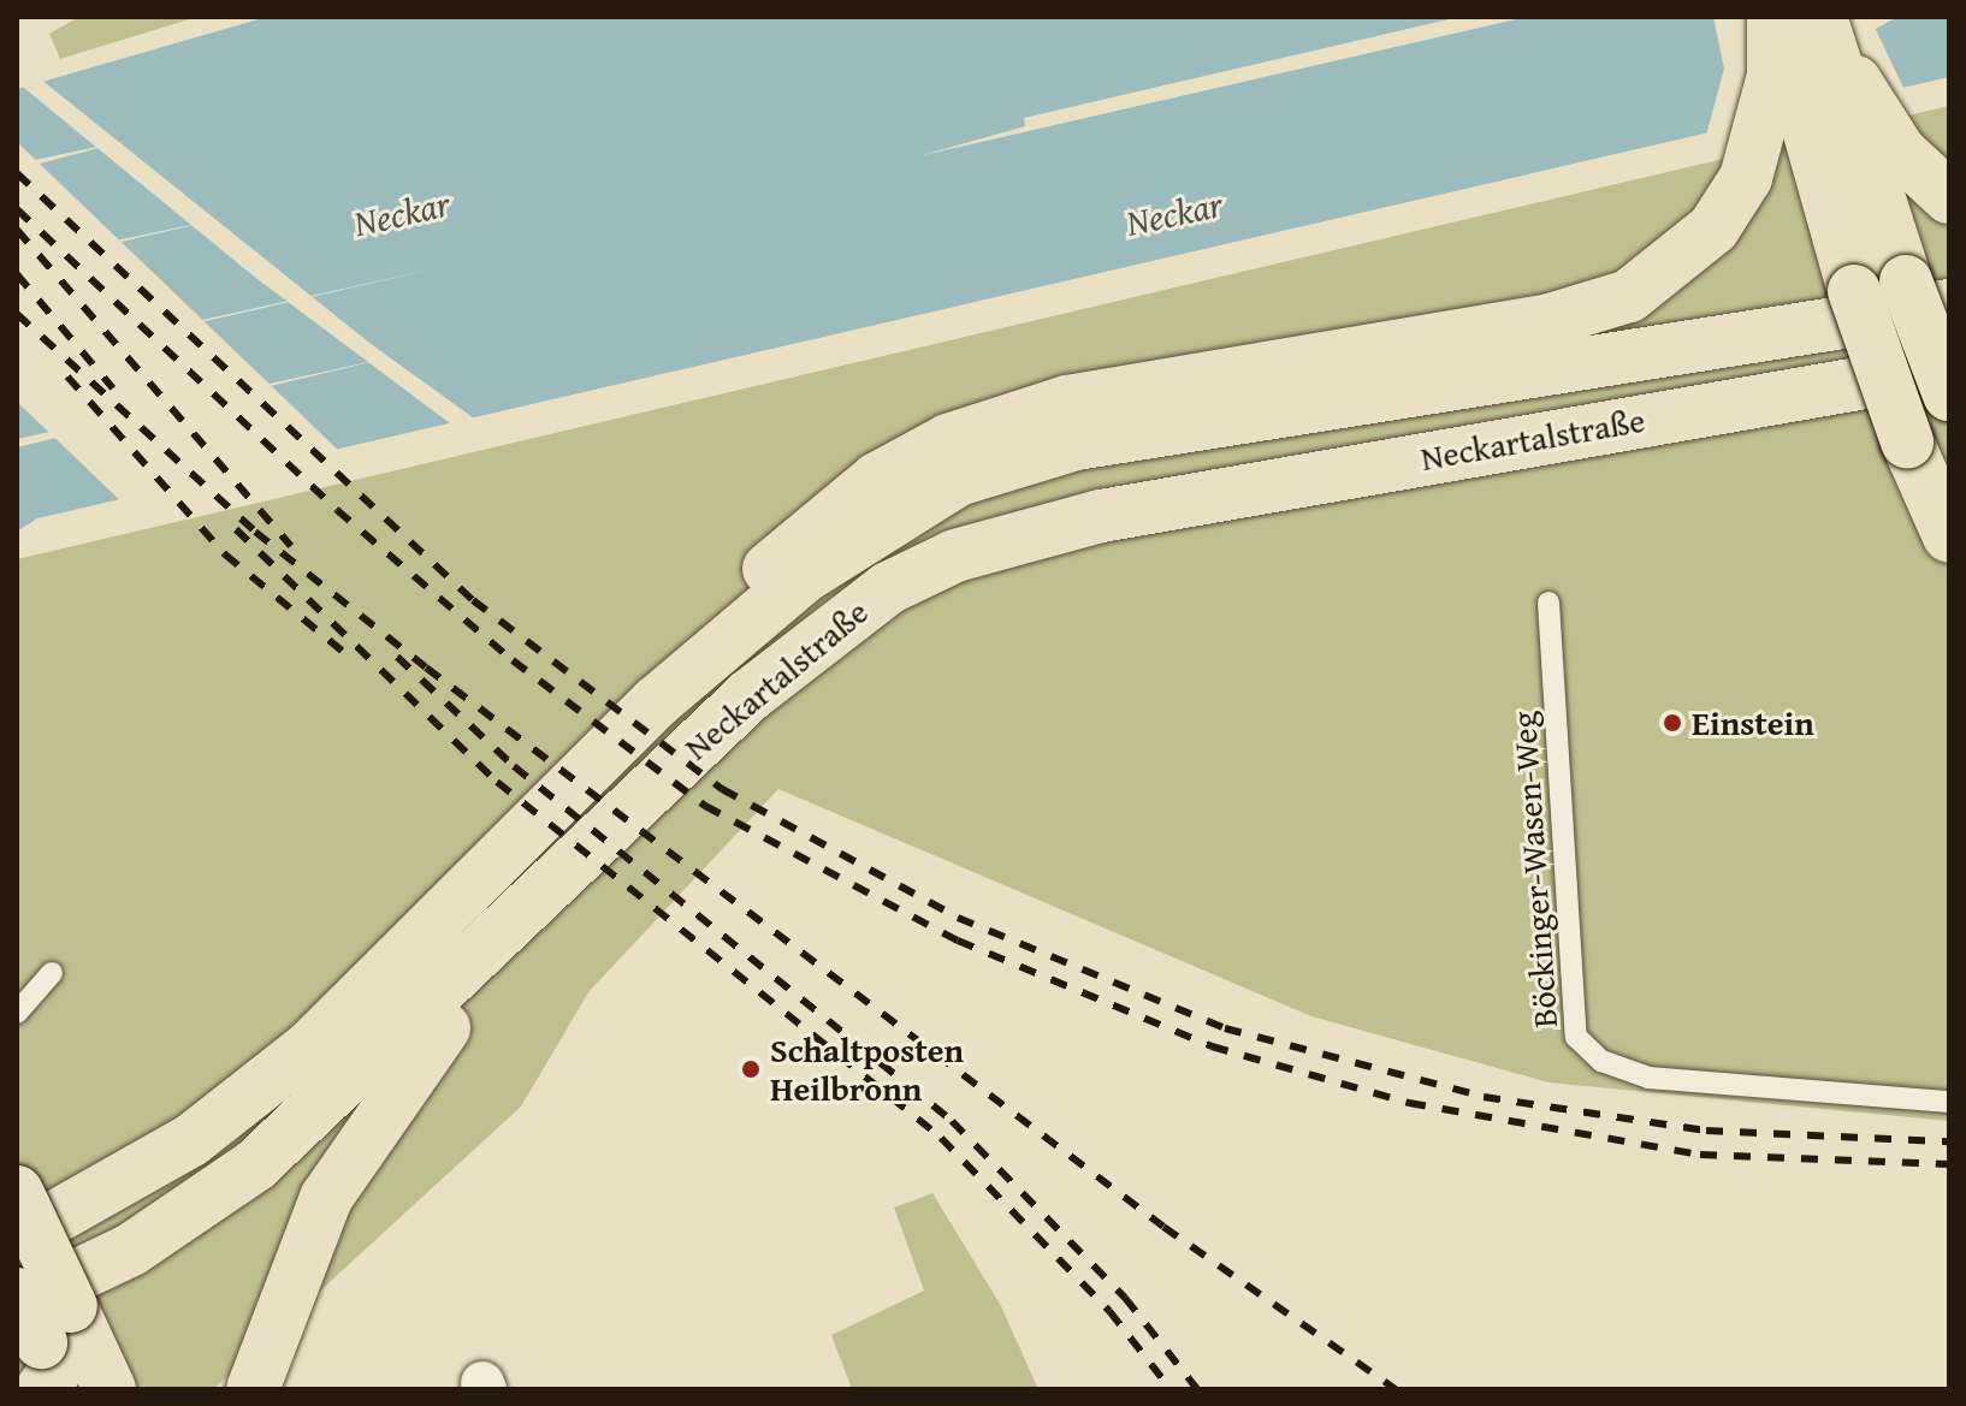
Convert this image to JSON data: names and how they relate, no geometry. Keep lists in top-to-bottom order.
{
  "streets": {
    "main road": ["Neckartalstraße"],
    "lane": ["Böckinger-Wasen-Weg"]
  },
  "water": ["Neckar"],
  "places": ["Einstein", "Schaltposten Heilbronn"]
}
